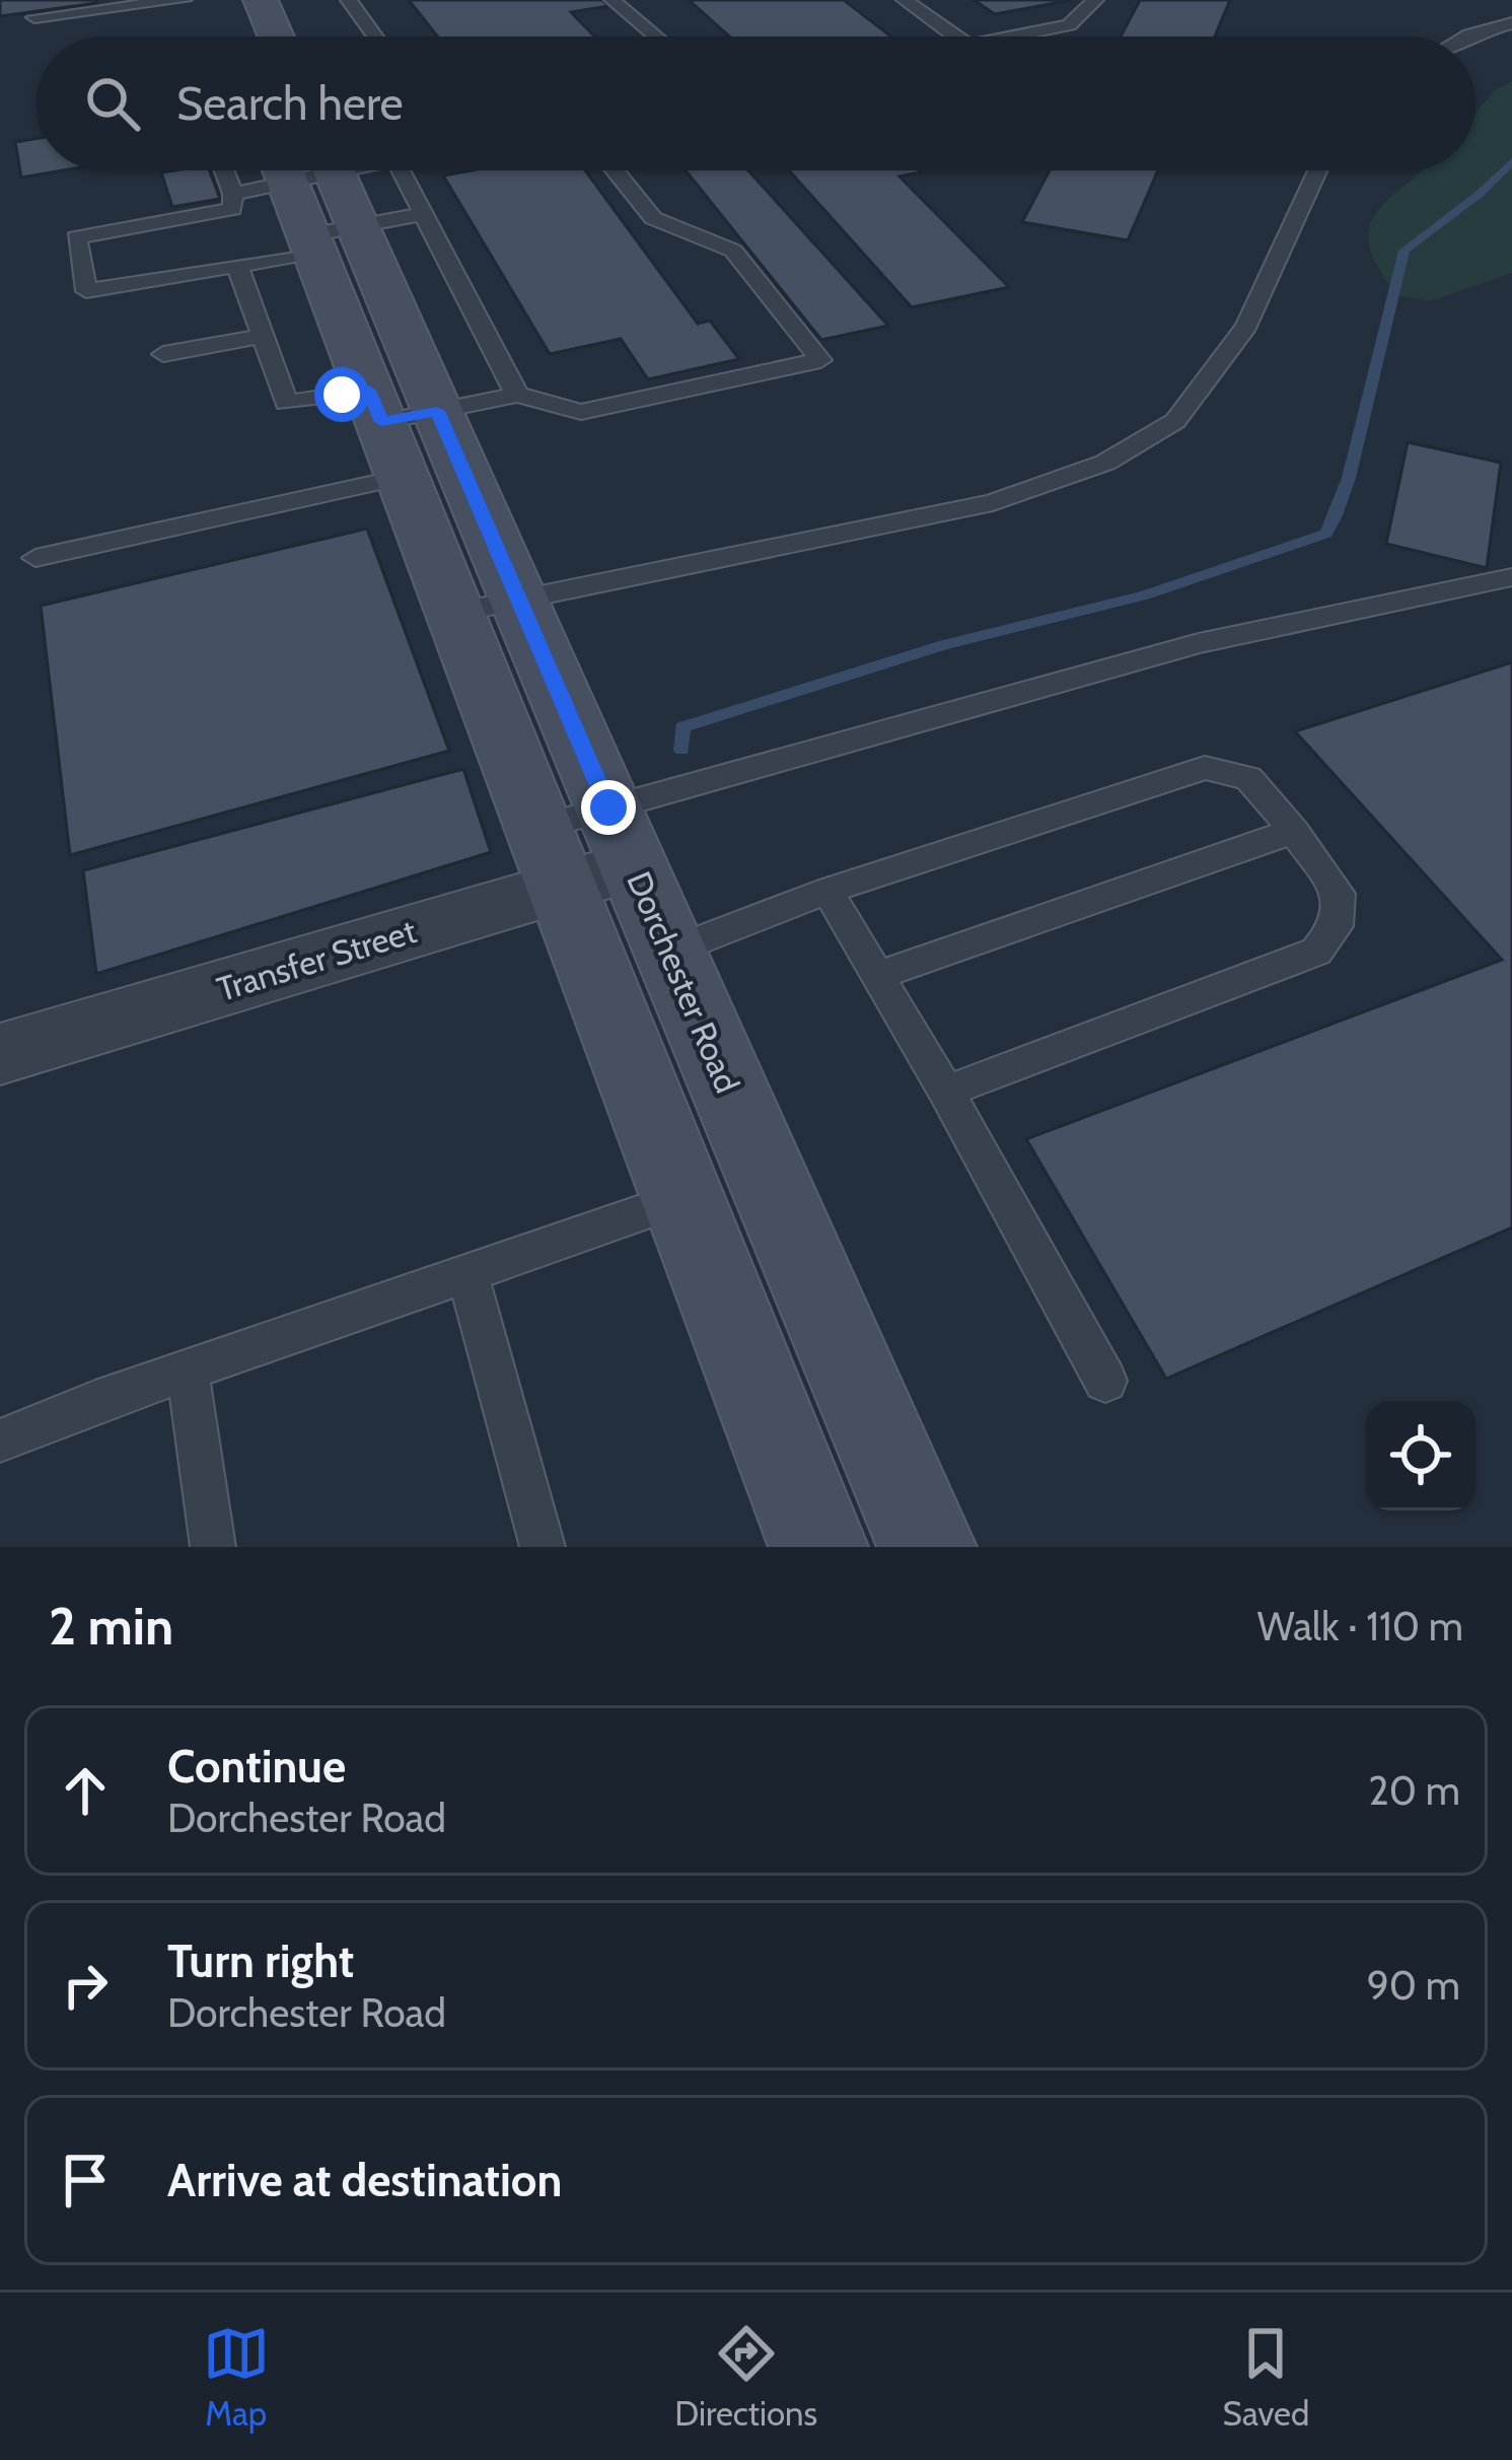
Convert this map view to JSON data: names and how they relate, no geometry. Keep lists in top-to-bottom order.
{
  "streets": {
    "main road": ["Dorchester Road"],
    "street": ["Transfer Street"]
  },
  "crossings": [
    ["Transfer Street", "Dorchester Road"]
  ],
  "page": {
    "search": "Search here",
    "heading": ["2 min", "Walk · 110 m"],
    "list": [
      ["Continue", "Dorchester Road", "20 m"],
      ["Turn right", "Dorchester Road", "90 m"],
      "Arrive at destination"
    ],
    "nav": ["Map", "Directions", "Saved"]
  }
}
